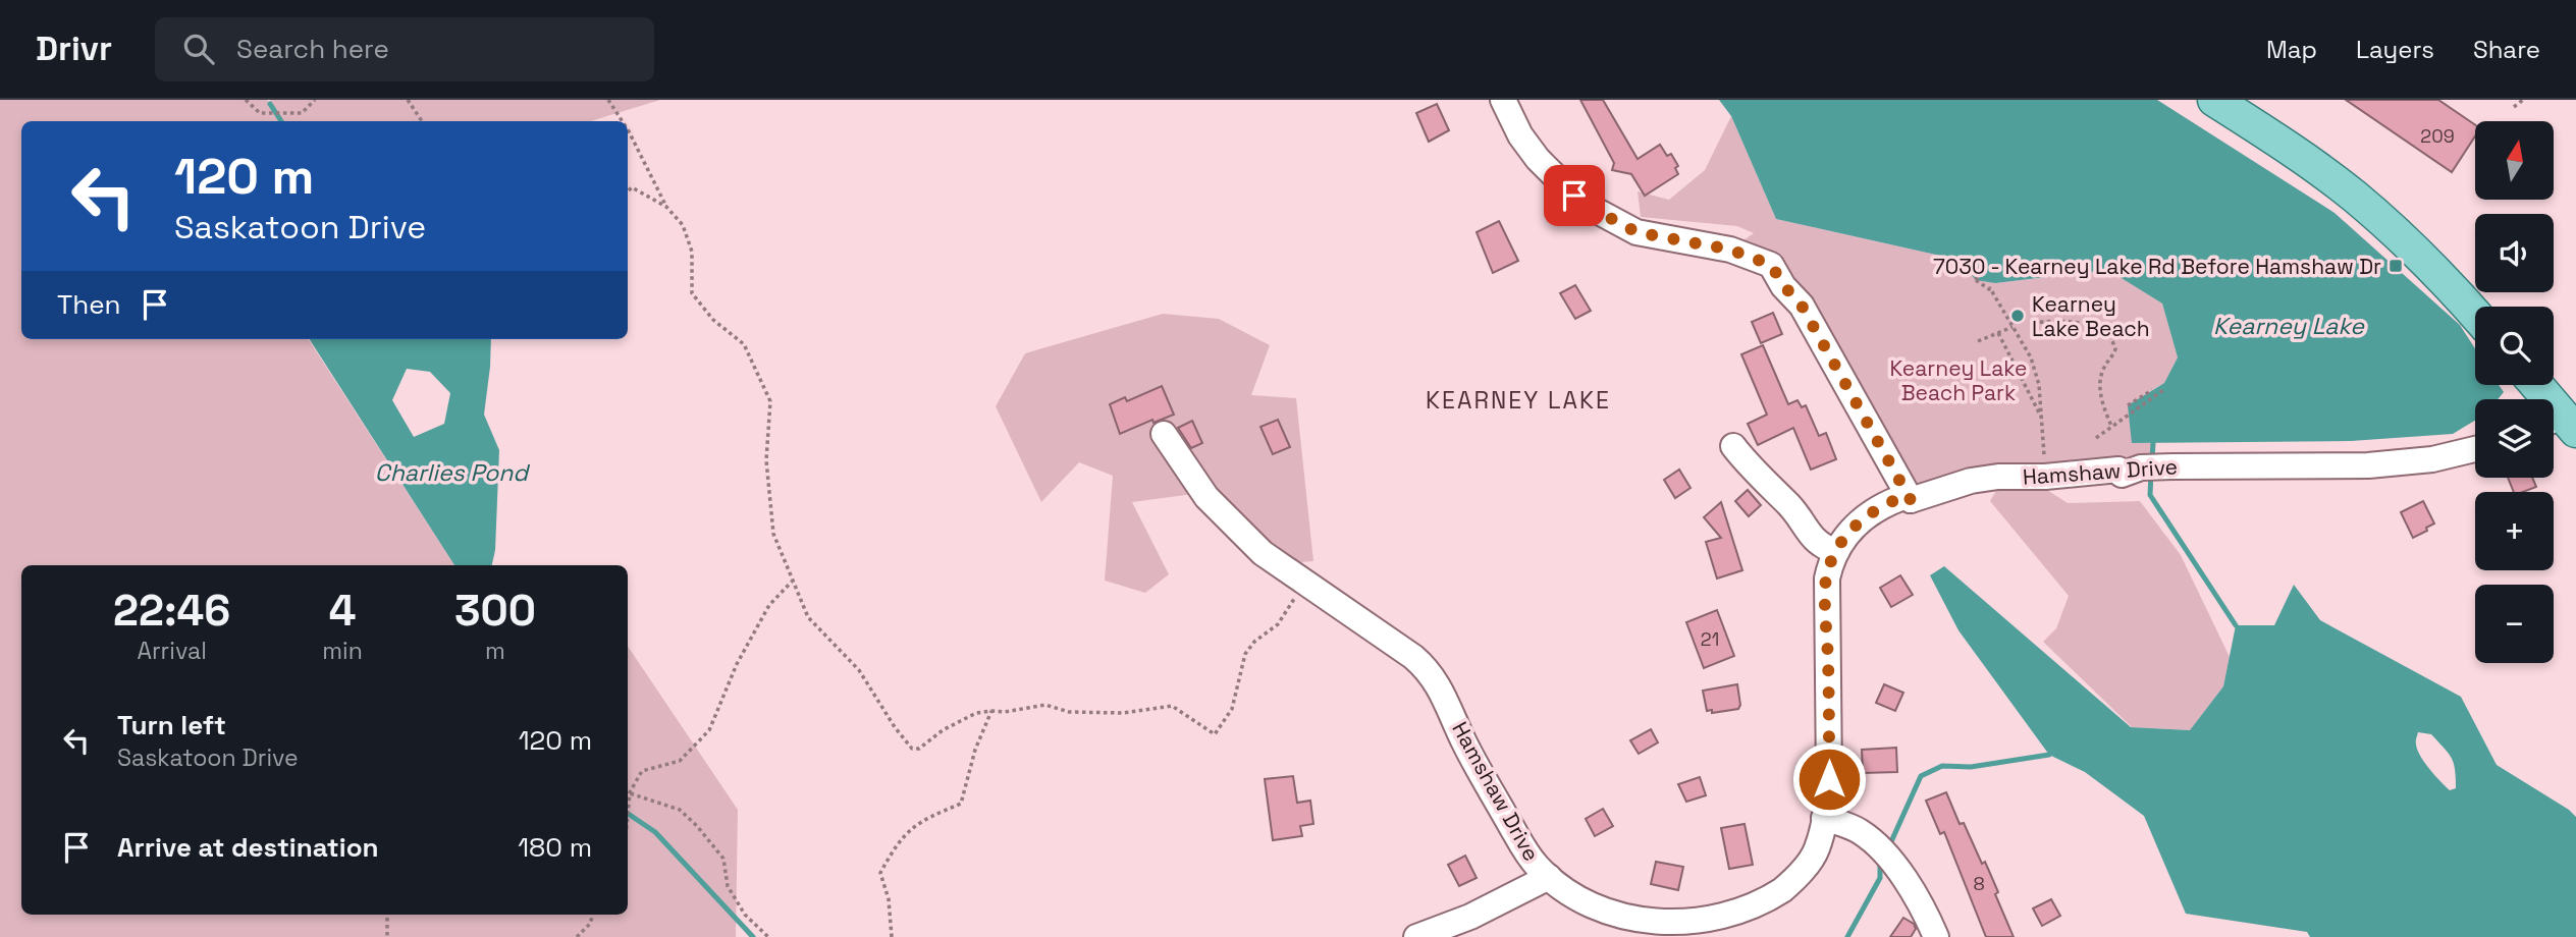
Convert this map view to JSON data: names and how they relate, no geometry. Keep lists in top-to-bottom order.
{
  "streets": {
    "street": ["Hamshaw Drive"]
  },
  "districts": ["KEARNEY LAKE"],
  "water": ["Kearney Lake", "Charlies Pond"],
  "parks": ["Kearney Lake Beach Park"],
  "places": {
    "transit": ["7030 - Kearney Lake Rd Before Hamshaw Dr"],
    "other": ["Kearney Lake Beach"]
  },
  "house_numbers": ["209", "21", "8"],
  "north": "top",
  "page": {
    "header": "Drivr",
    "search": "Search here",
    "nav": ["Map", "Layers", "Share"],
    "map_buttons": ["+", "−"],
    "turn": ["120 m", "Saskatoon Drive"],
    "then": "Then",
    "eta": [
      "22:46",
      "Arrival",
      "4",
      "min",
      "300",
      "m"
    ],
    "list": [
      {
        "name": "Turn left",
        "note": "Saskatoon Drive",
        "value": "120 m"
      },
      {
        "name": "Arrive at destination",
        "value": "180 m"
      }
    ]
  }
}
